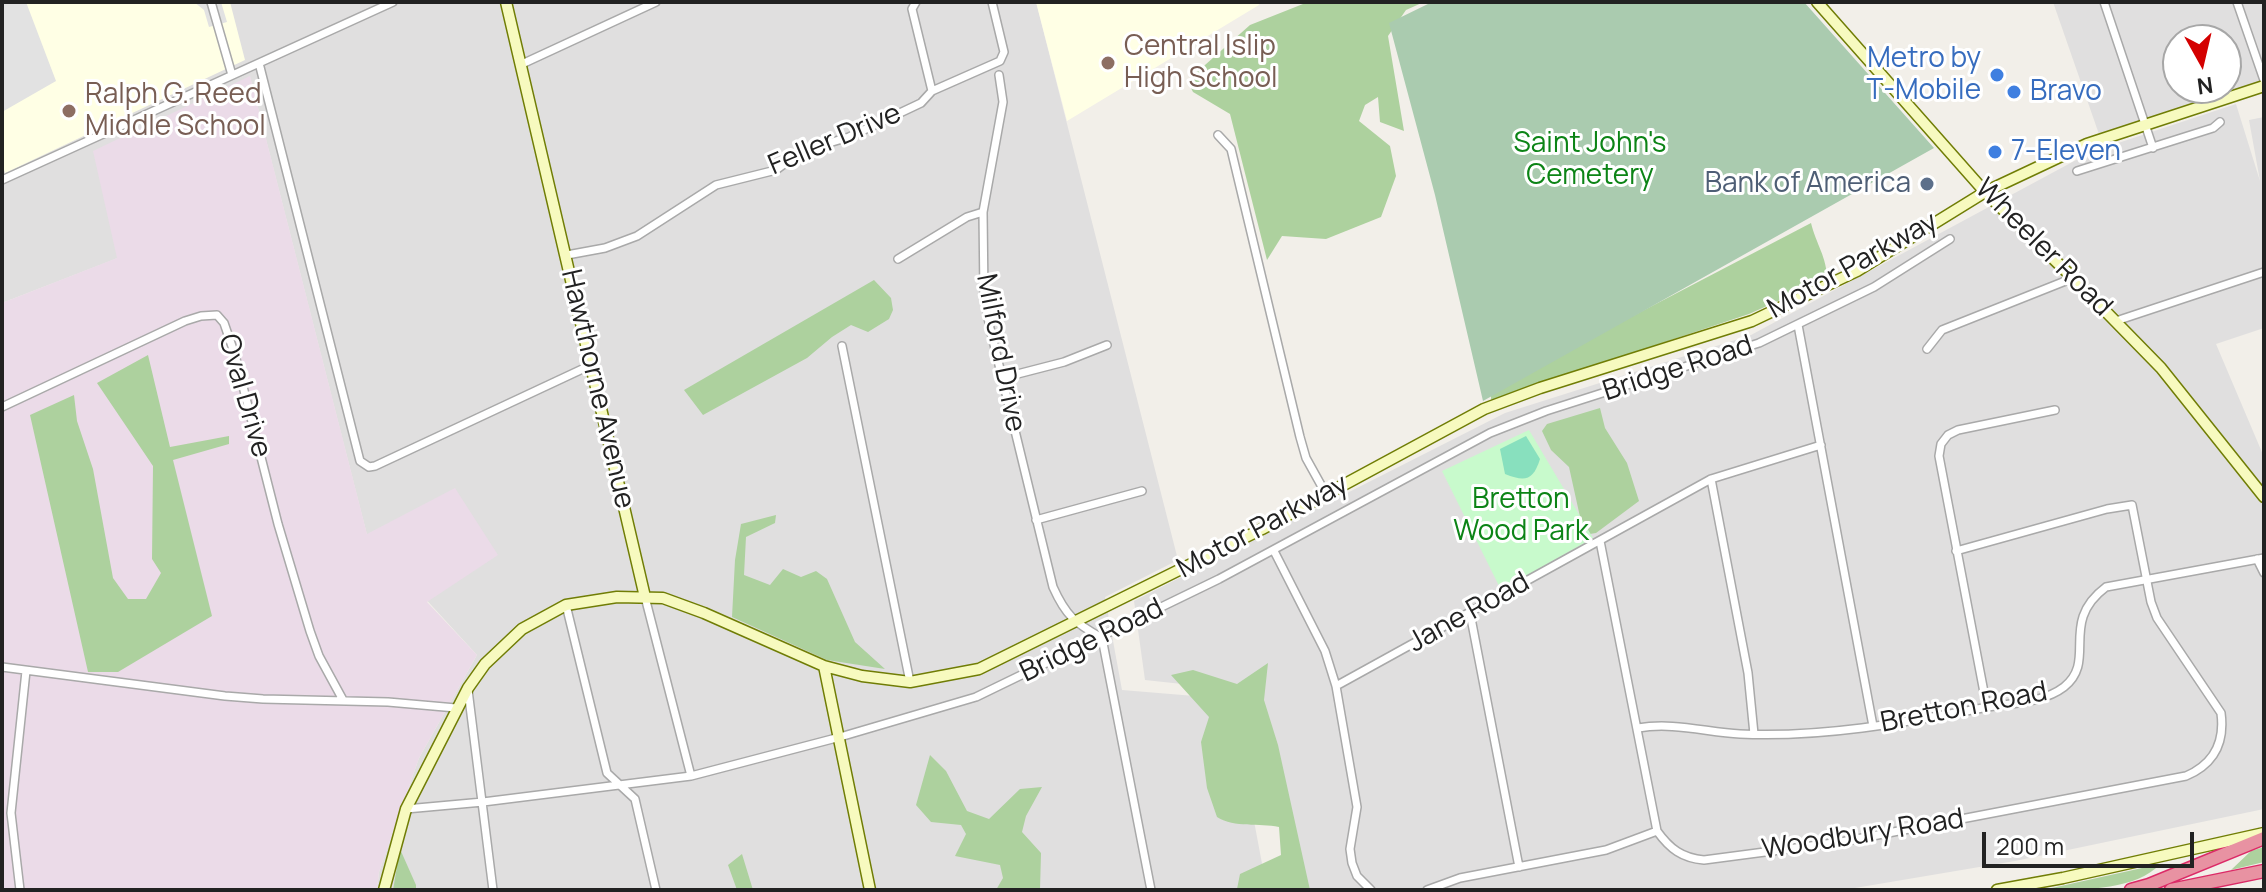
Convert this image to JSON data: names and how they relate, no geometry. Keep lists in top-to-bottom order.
{
  "streets": {
    "main road": ["Wheeler Road", "Motor Parkway", "Hawthorne Avenue"],
    "street": [
      "Feller Drive",
      "Milford Drive",
      "Bridge Road",
      "Oval Drive",
      "Jane Road",
      "Bretton Road",
      "Woodbury Road"
    ]
  },
  "crossings": [
    ["Feller Drive", "Hawthorne Avenue"],
    ["Wheeler Road", "Motor Parkway"],
    ["Motor Parkway", "Milford Drive"],
    ["Motor Parkway", "Bridge Road"],
    ["Motor Parkway", "Hawthorne Avenue"],
    ["Bridge Road", "Hawthorne Avenue"],
    ["Bretton Road", "Woodbury Road"]
  ],
  "parks": ["Saint John's Cemetery", "Bretton Wood Park"],
  "places": [
    "Central Islip High School",
    "Metro by T-Mobile",
    "Bravo",
    "Ralph G. Reed Middle School",
    "7-Eleven",
    "Bank of America"
  ],
  "scale_bar": "200 m",
  "north": "bottom"
}
